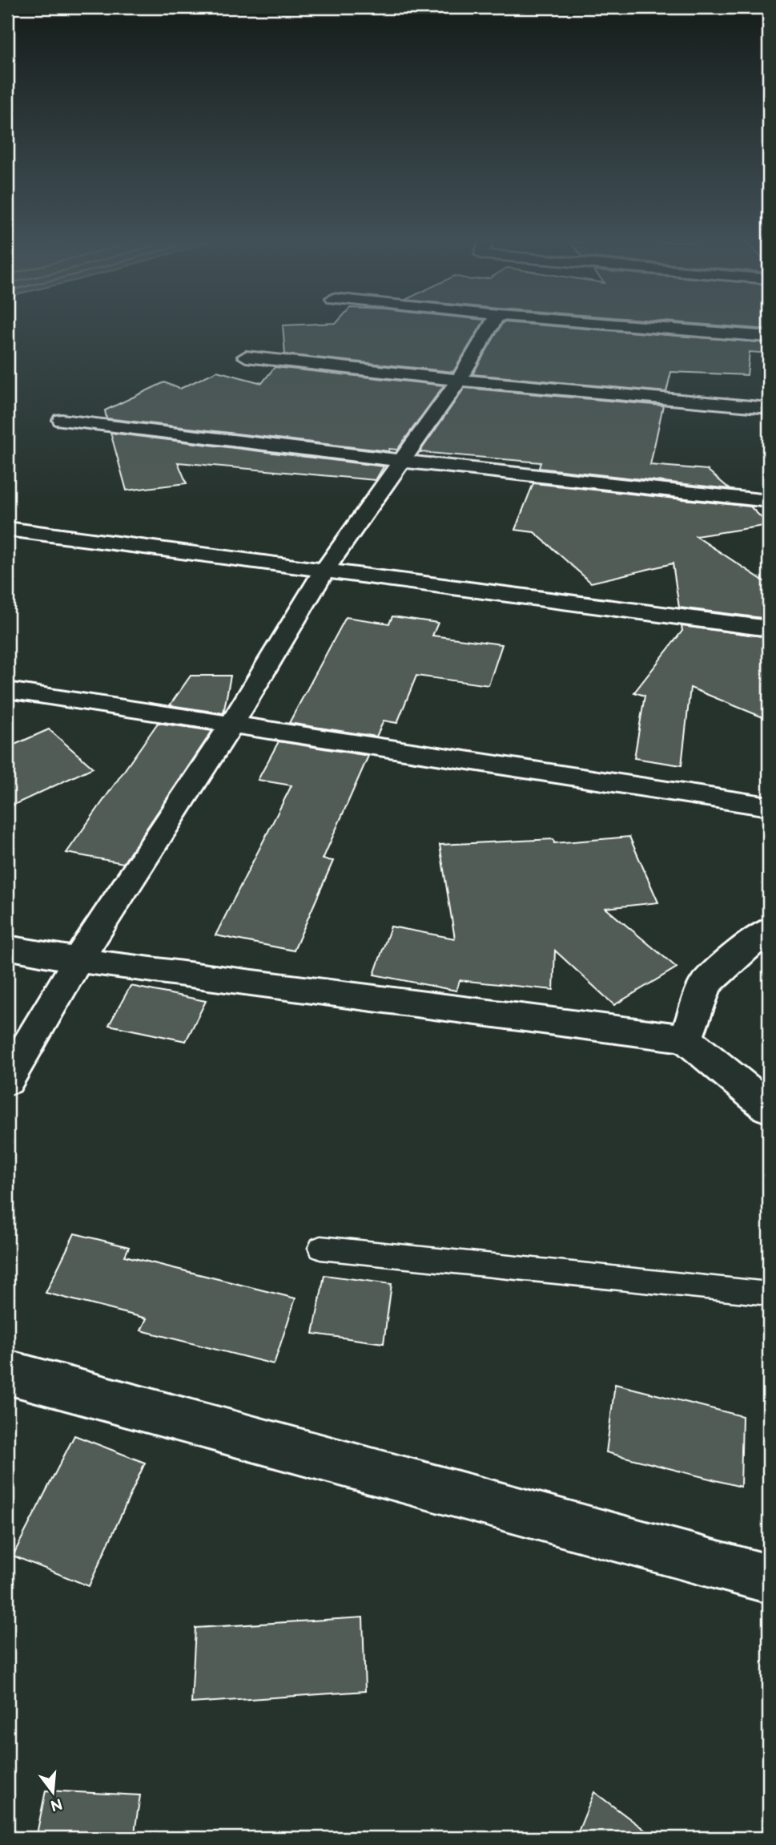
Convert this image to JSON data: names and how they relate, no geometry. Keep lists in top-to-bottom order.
{
  "north": "bottom"
}
